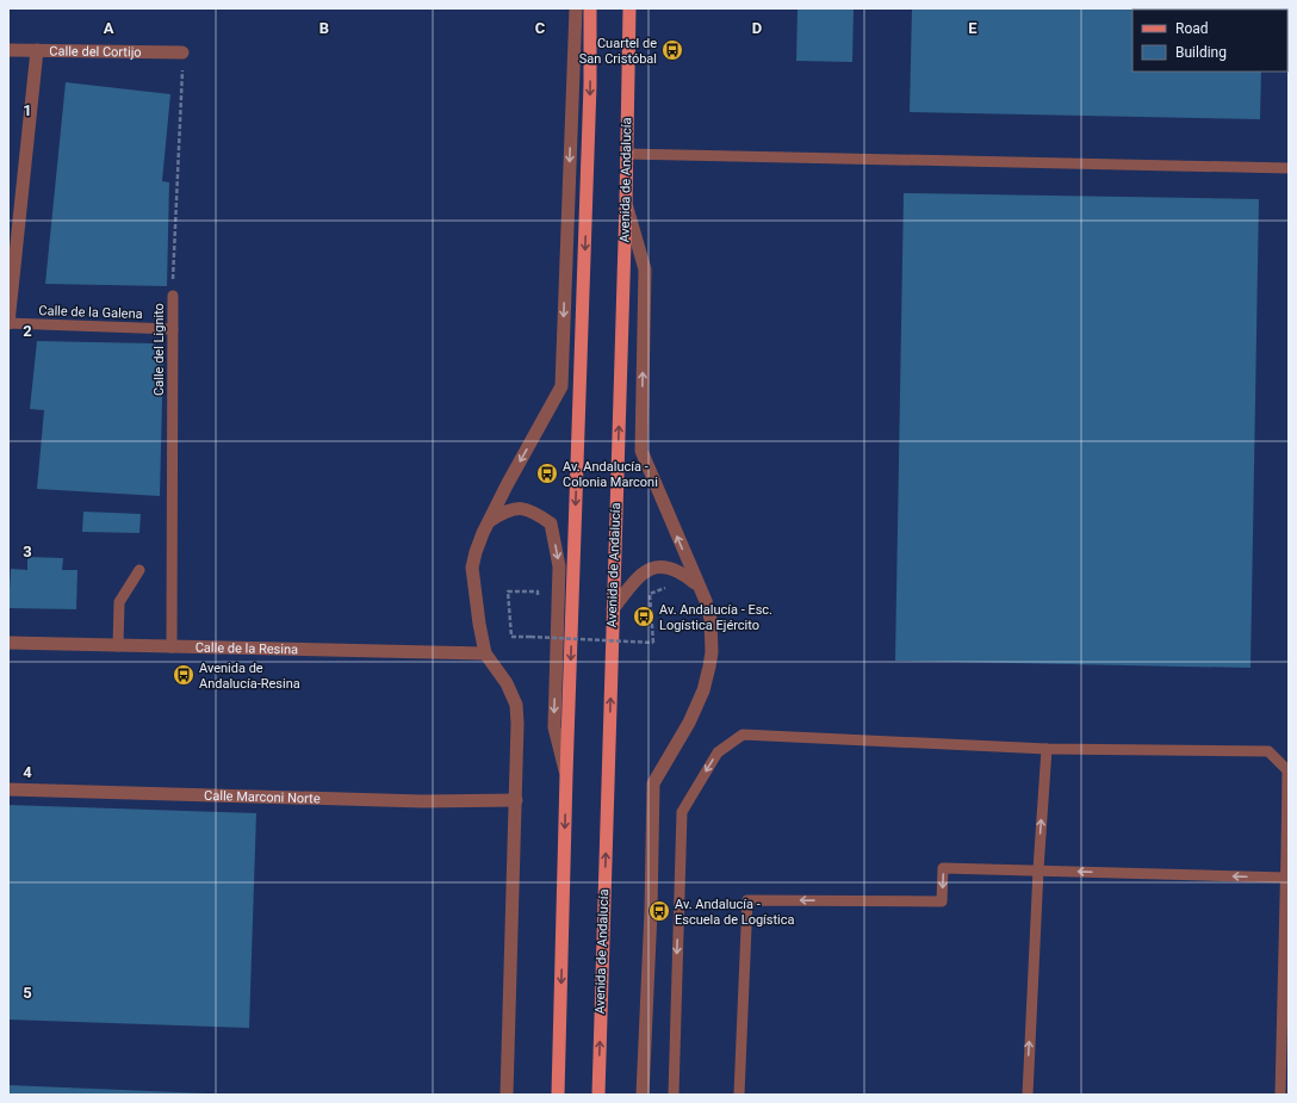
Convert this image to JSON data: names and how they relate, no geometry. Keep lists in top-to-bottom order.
{
  "streets": {
    "main road": ["Avenida de Andalucía"],
    "street": ["Calle del Cortijo", "Calle de la Resina", "Calle Marconi Norte"],
    "lane": ["Calle de la Galena", "Calle del Lignito"]
  },
  "crossings": [
    ["Calle del Cortijo", "Calle del Lignito"],
    ["Calle de la Galena", "Calle del Lignito"],
    ["Calle del Lignito", "Calle de la Resina"]
  ],
  "places": {
    "bus stop": [
      "Cuartel de San Cristóbal",
      "Av. Andalucía - Colonia Marconi",
      "Av. Andalucía - Esc. Logística Ejército",
      "Avenida de Andalucía-Resina",
      "Av. Andalucía - Escuela de Logística"
    ]
  },
  "legend": ["Road", "Building"],
  "grid": {
    "columns": [
      "A",
      "B",
      "C",
      "D",
      "E"
    ],
    "rows": [
      "1",
      "2",
      "3",
      "4",
      "5"
    ]
  }
}
